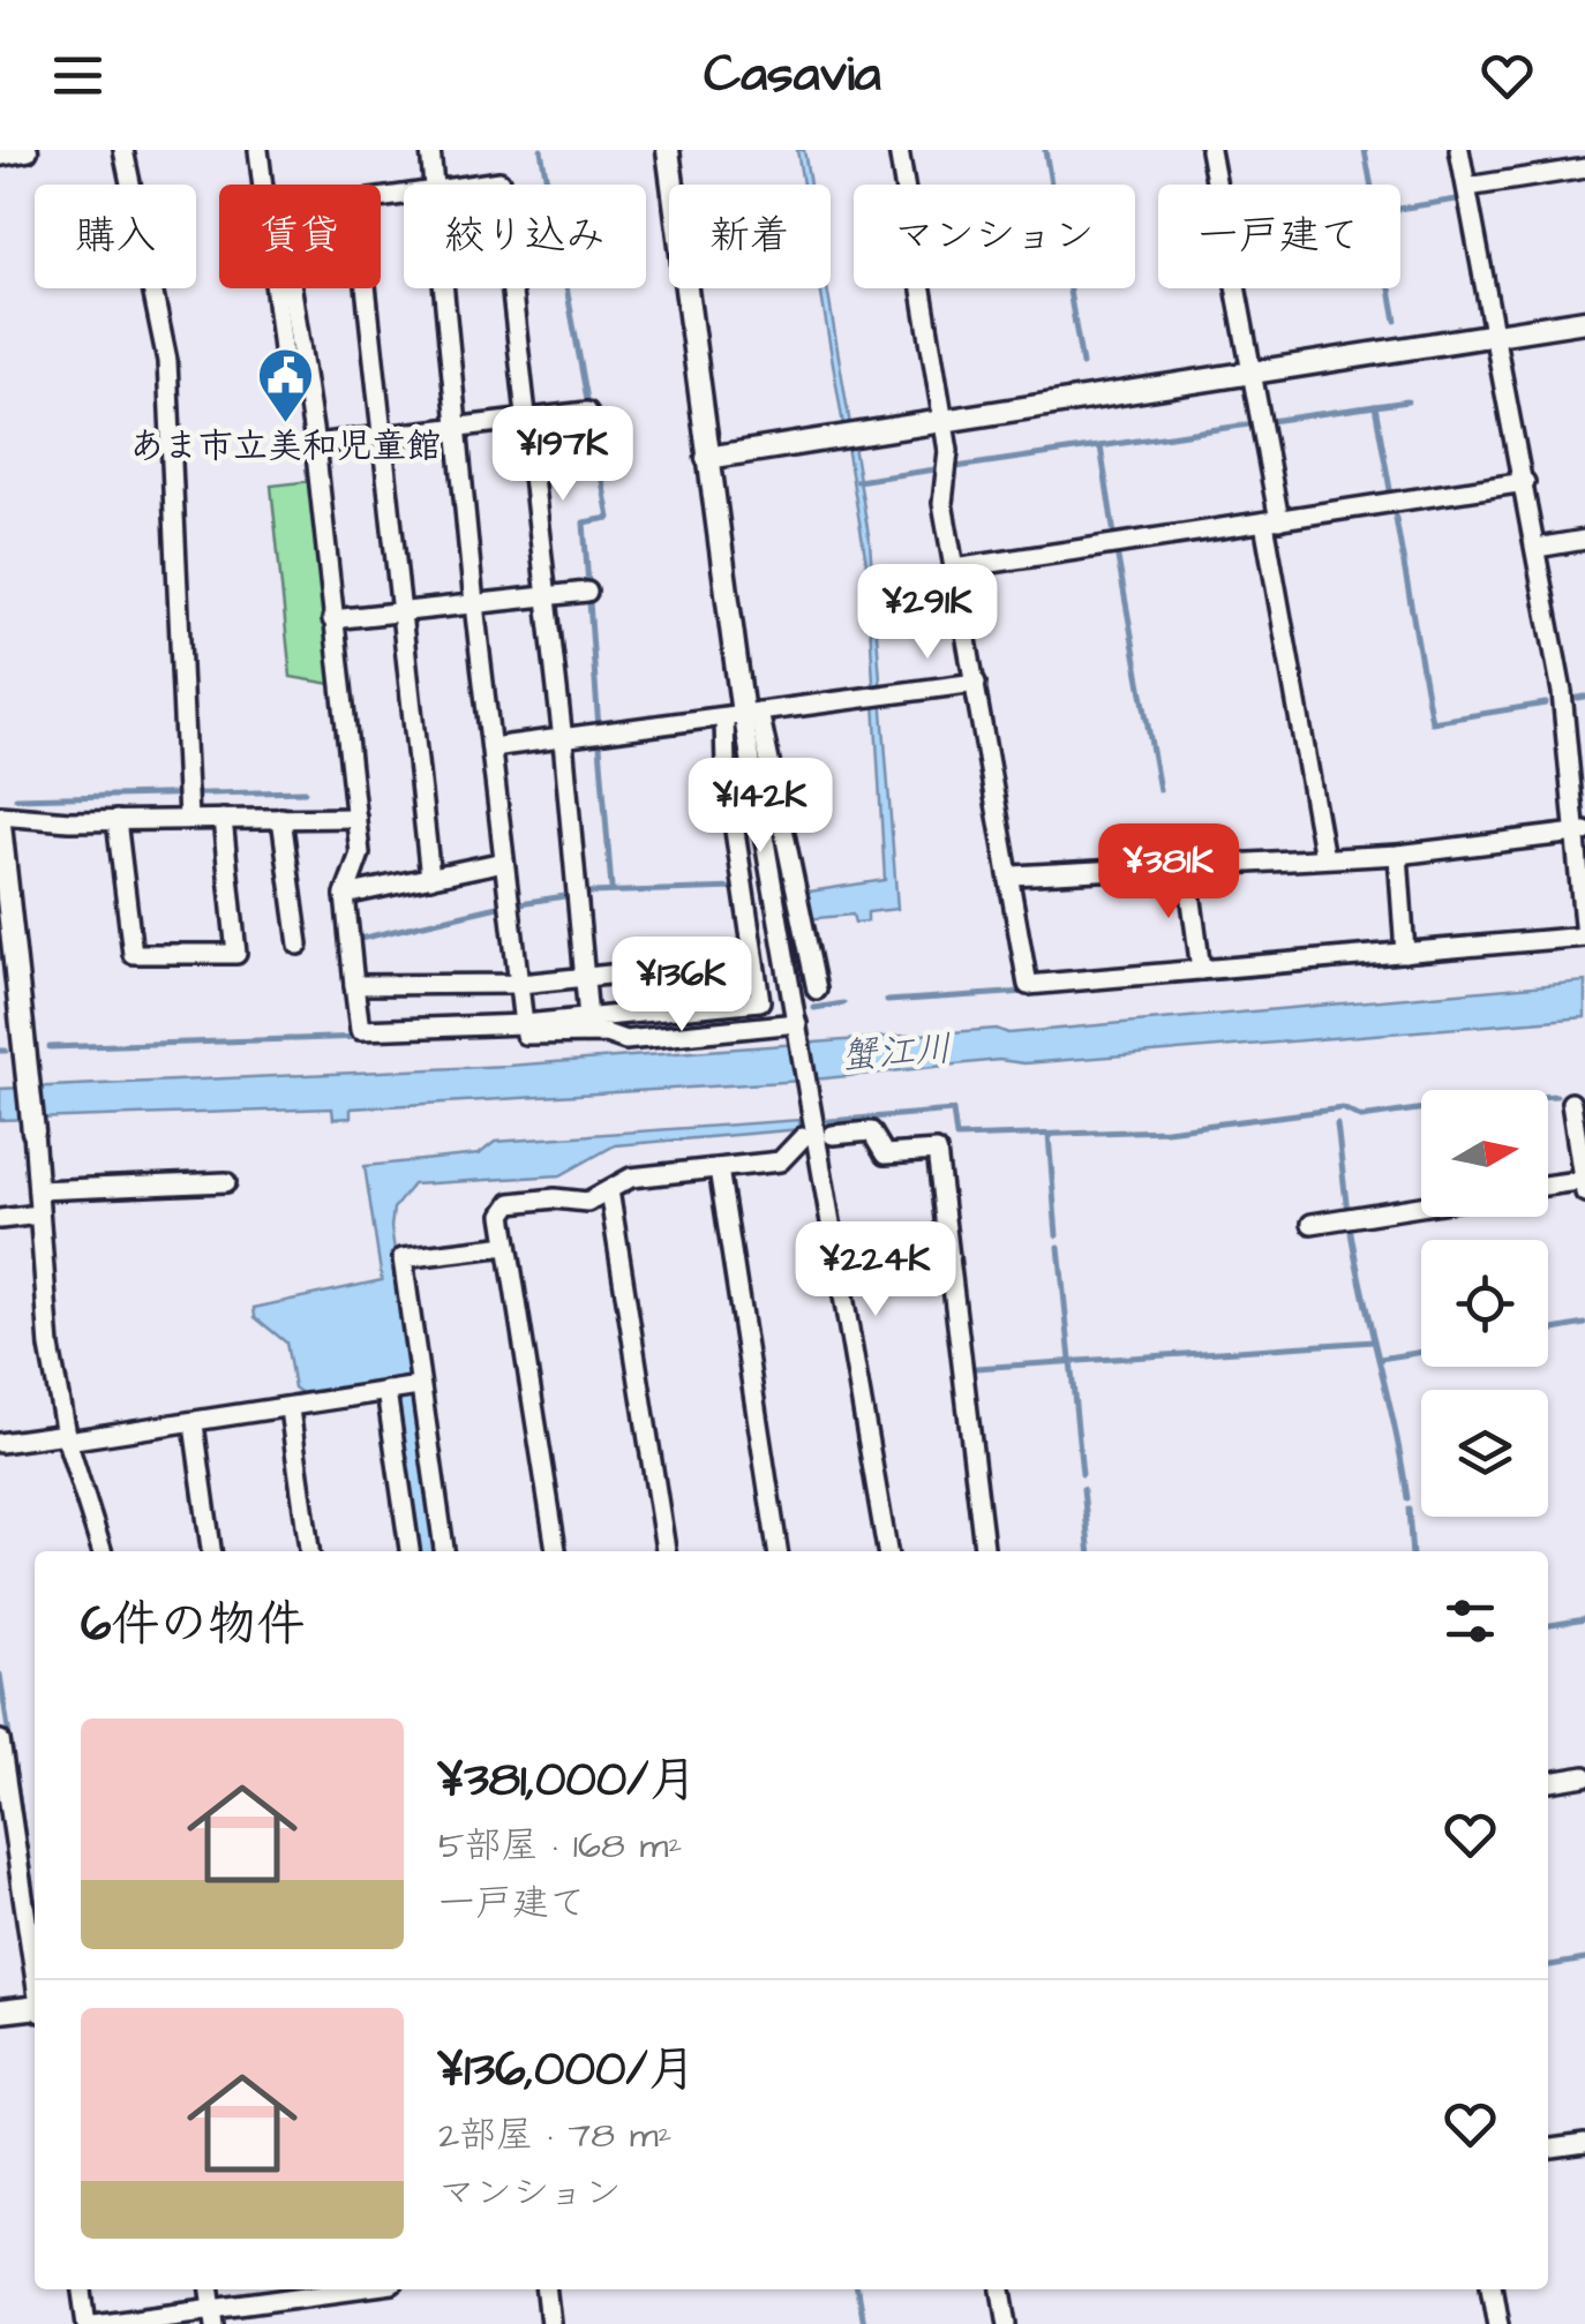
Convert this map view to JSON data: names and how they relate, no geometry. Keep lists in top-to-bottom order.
{
  "water": ["蟹江川"],
  "places": {
    "public building": ["あま市立美和児童館"]
  },
  "north": "right",
  "page": {
    "header": "Casavia",
    "chip": [
      "購入",
      "賃貸",
      "絞り込み",
      "新着",
      "マンション",
      "一戸建て"
    ],
    "price": [
      "¥197K",
      "¥291K",
      "¥142K",
      "¥381K",
      "¥136K",
      "¥224K"
    ],
    "heading": "6件の物件",
    "list": [
      {
        "name": "¥381,000/月",
        "note": "5部屋 · 168 m² · 一戸建て"
      },
      {
        "name": "¥136,000/月",
        "note": "2部屋 · 78 m² · マンション"
      }
    ]
  }
}
